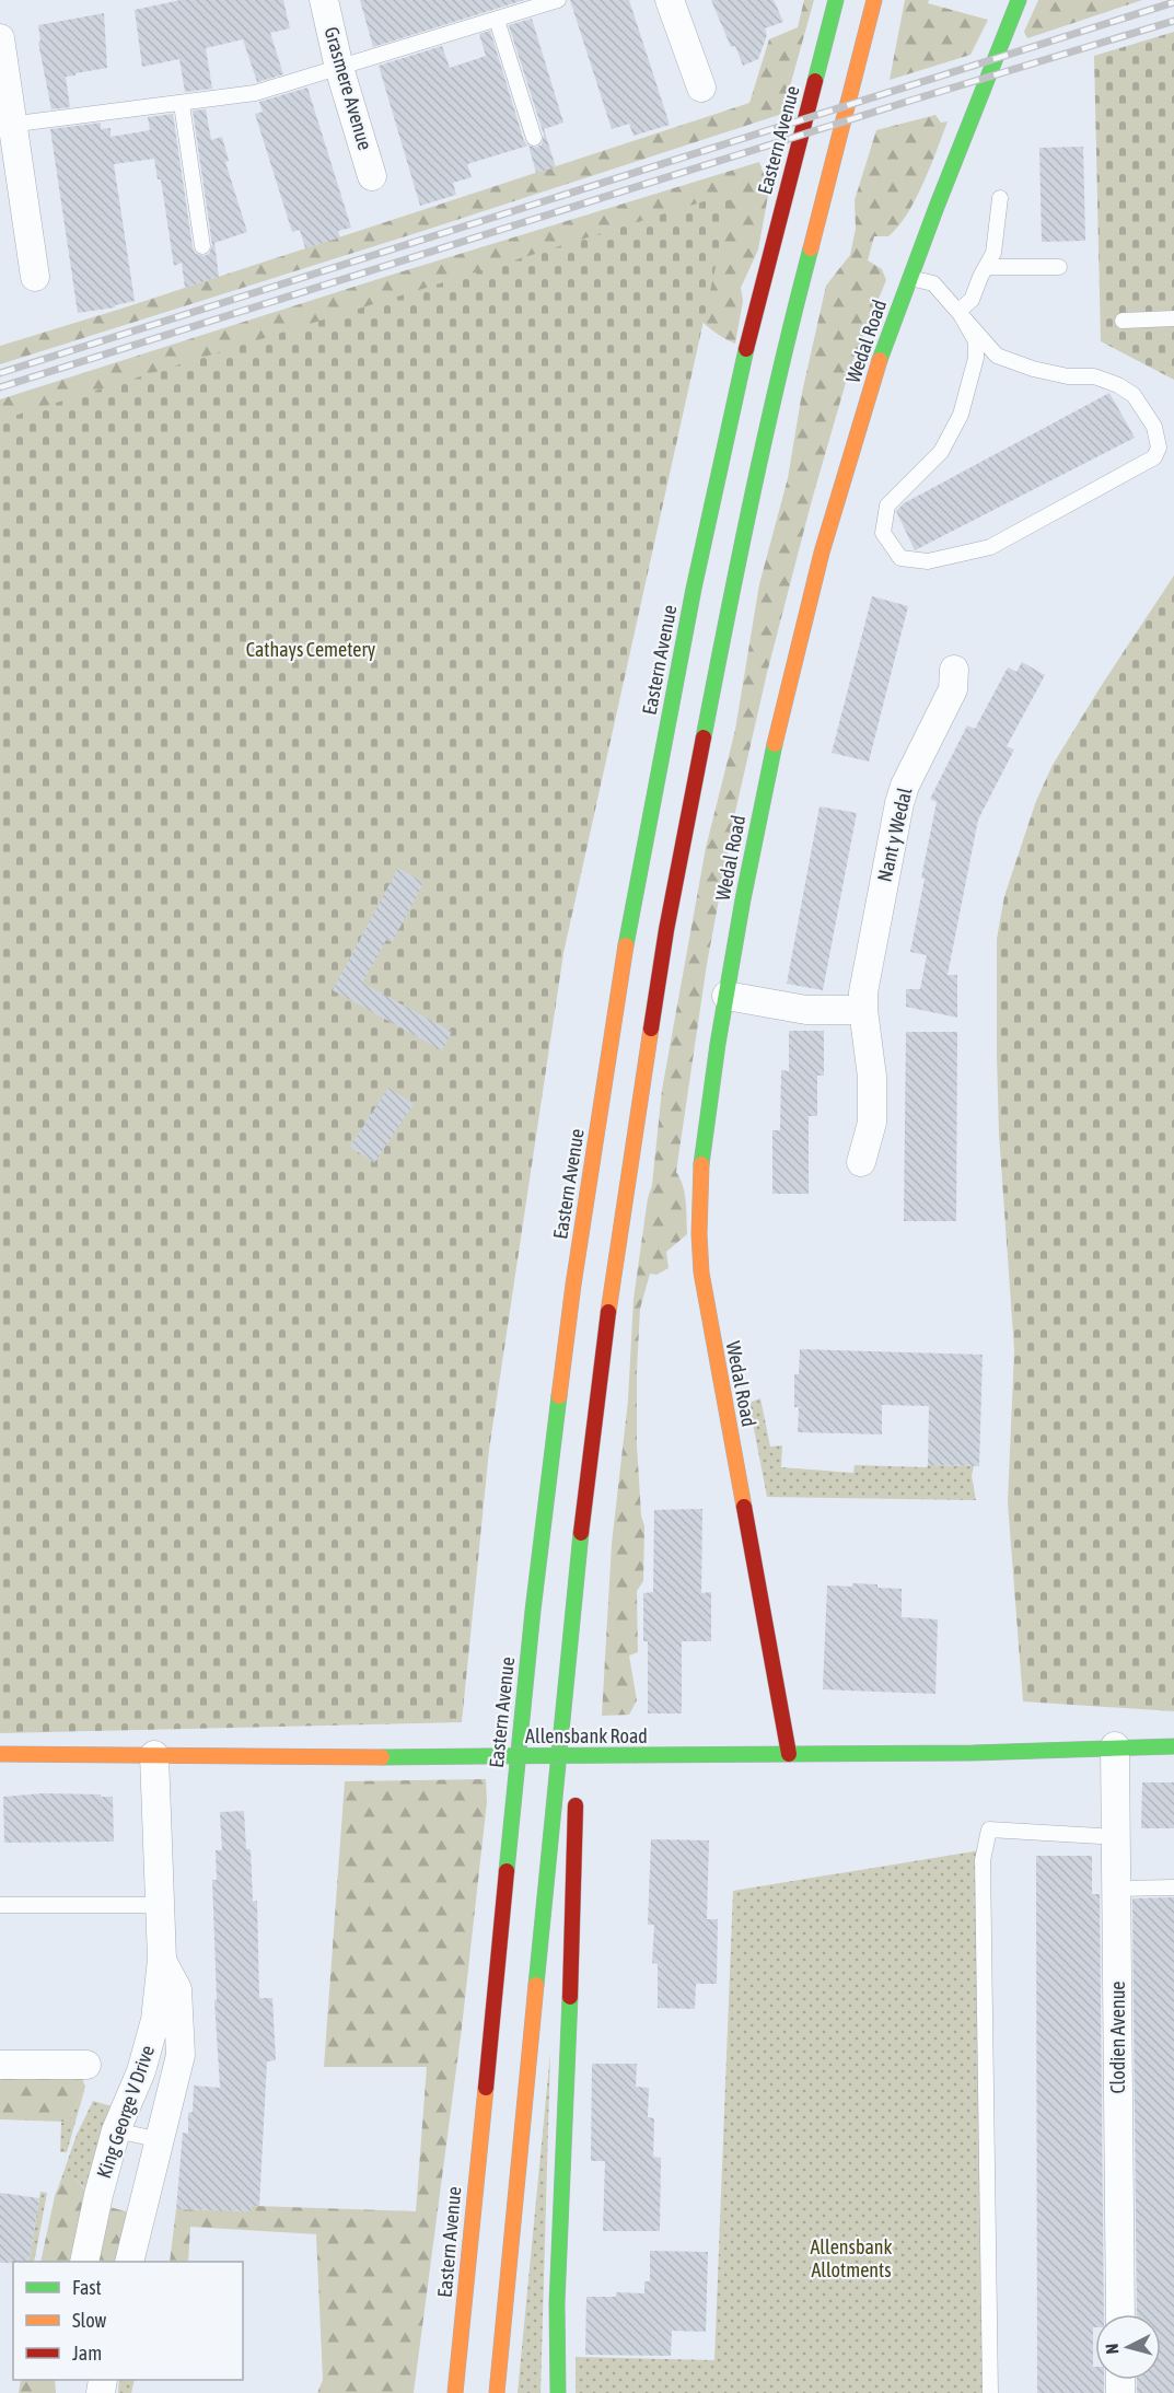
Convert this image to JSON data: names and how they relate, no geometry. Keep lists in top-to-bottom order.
{
  "streets": {
    "main road": ["Eastern Avenue", "Wedal Road", "Allensbank Road"],
    "street": [
      "Grasmere Avenue",
      "Nant y Wedal",
      "Clodien Avenue",
      "King George V Drive"
    ]
  },
  "crossings": [
    ["Wedal Road", "Allensbank Road"],
    ["Allensbank Road", "Clodien Avenue"],
    ["Allensbank Road", "King George V Drive"]
  ],
  "parks": ["Cathays Cemetery", "Allensbank Allotments"],
  "legend": ["Fast", "Slow", "Jam"],
  "north": "left"
}
